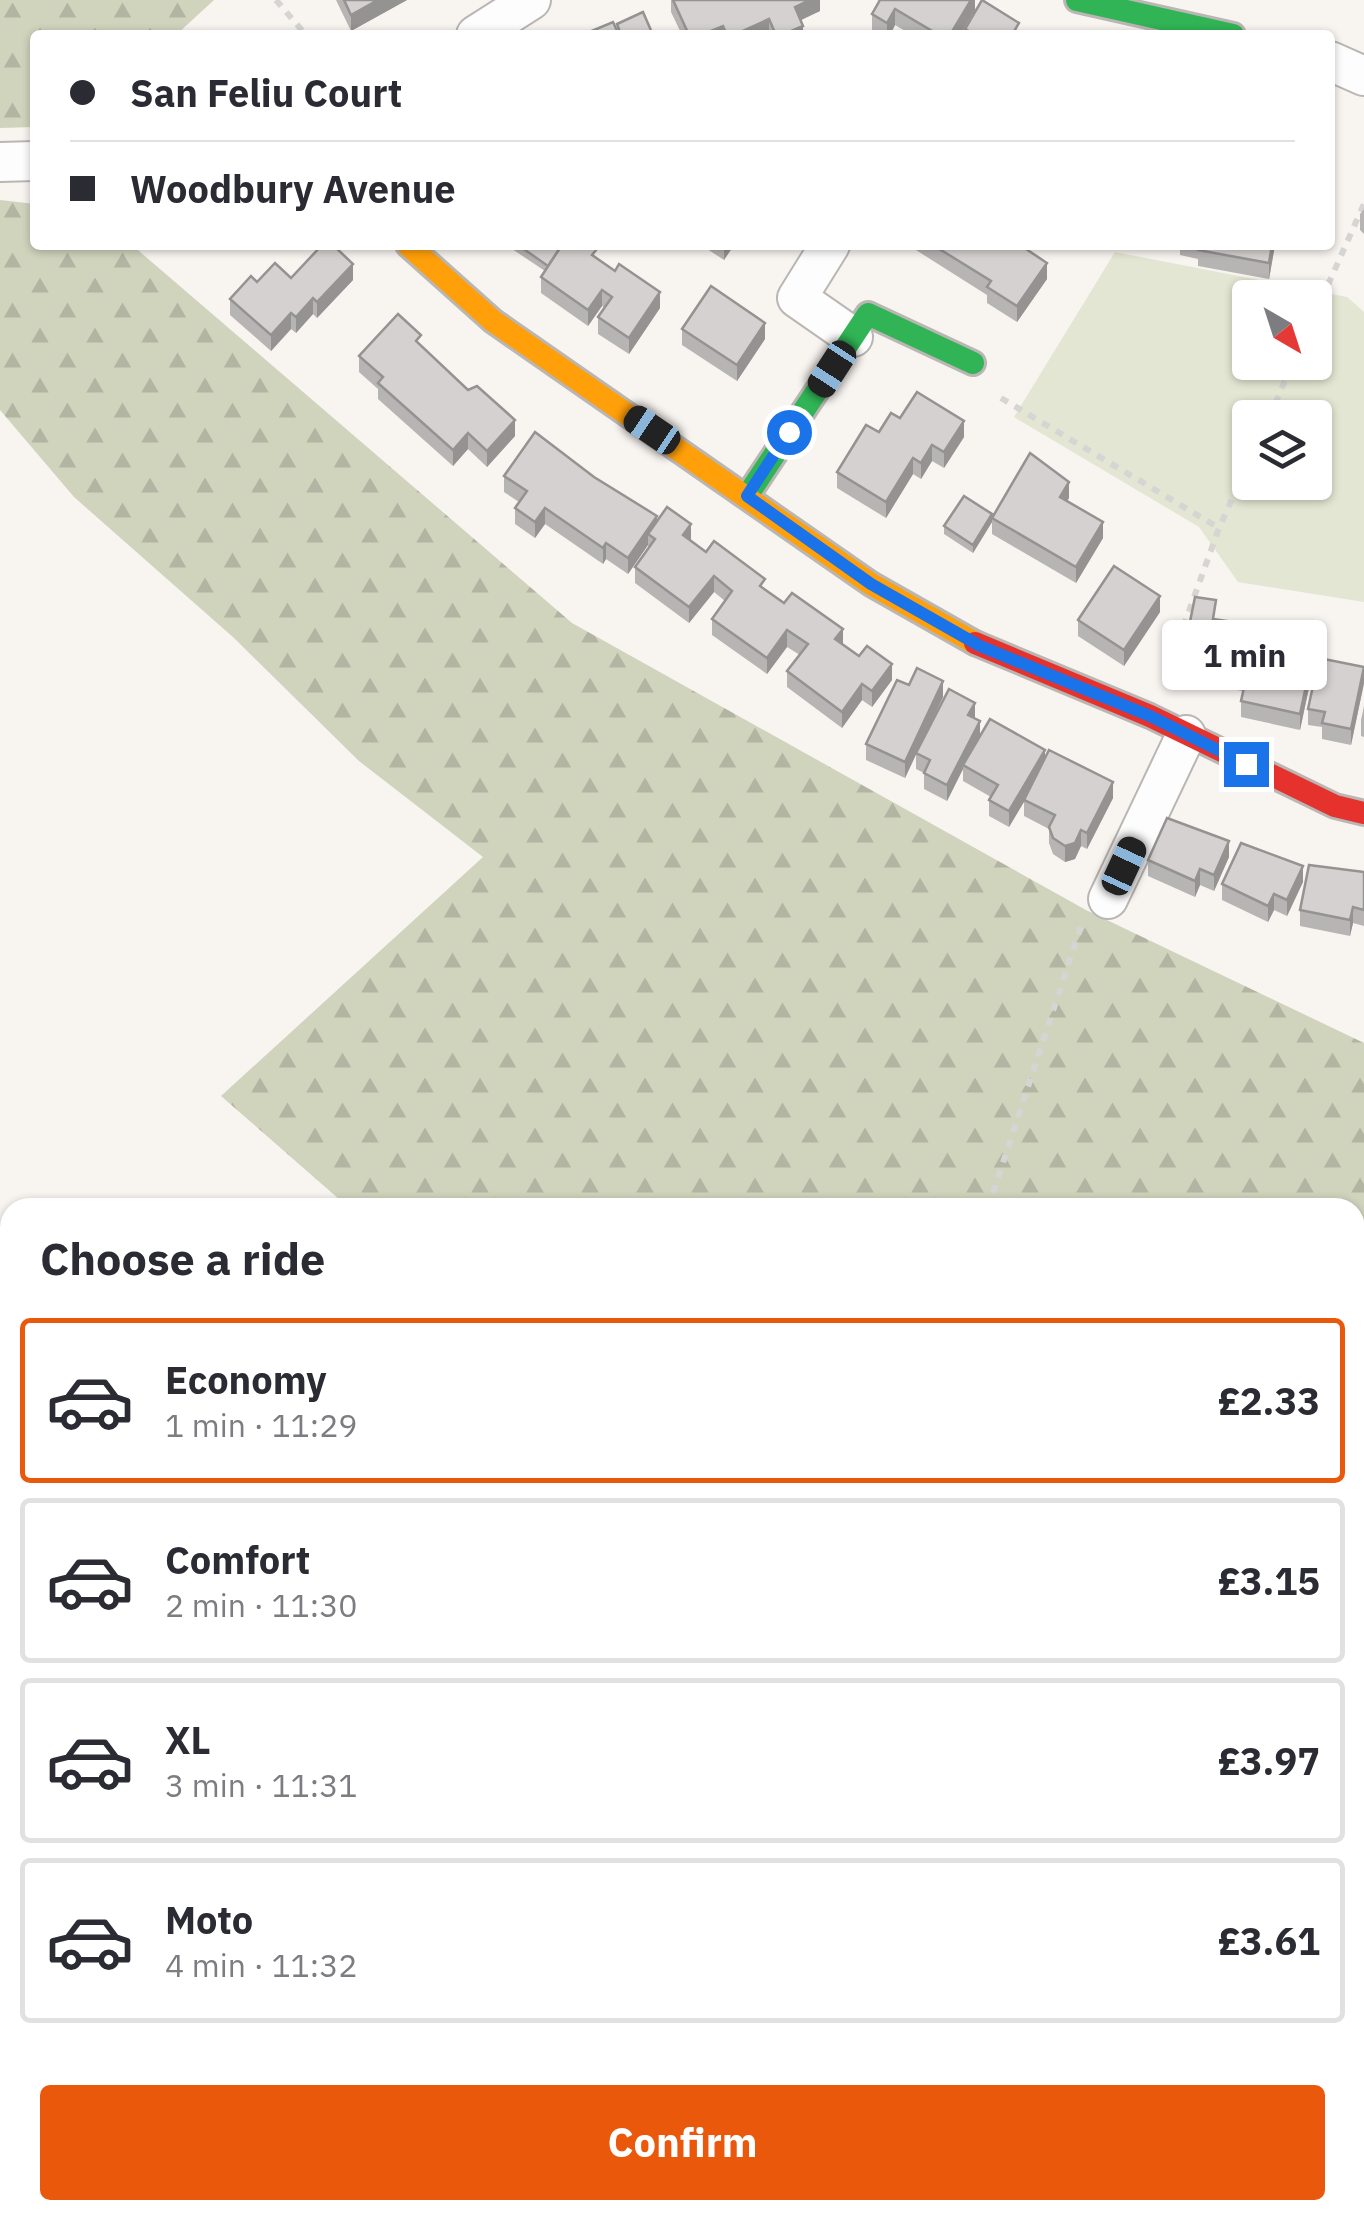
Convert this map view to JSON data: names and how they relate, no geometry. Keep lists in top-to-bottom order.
{
  "north": "bottom right",
  "page": {
    "banner": ["San Feliu Court", "Woodbury Avenue"],
    "bubble": "1 min",
    "heading": "Choose a ride",
    "list": [
      {
        "name": "Economy",
        "note": "1 min · 11:29",
        "value": "£2.33"
      },
      {
        "name": "Comfort",
        "note": "2 min · 11:30",
        "value": "£3.15"
      },
      {
        "name": "XL",
        "note": "3 min · 11:31",
        "value": "£3.97"
      },
      {
        "name": "Moto",
        "note": "4 min · 11:32",
        "value": "£3.61"
      }
    ],
    "buttons": "Confirm"
  }
}
